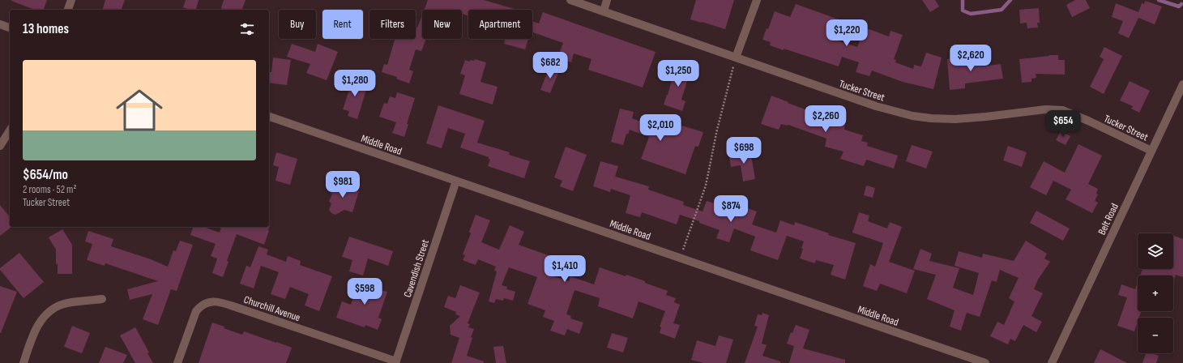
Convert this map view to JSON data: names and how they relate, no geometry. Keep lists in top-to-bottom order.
{
  "streets": {
    "street": [
      "Tucker Street",
      "Middle Road",
      "Belt Road",
      "Cavendish Street",
      "Churchill Avenue"
    ]
  },
  "crossings": [
    ["Tucker Street", "Belt Road"],
    ["Middle Road", "Cavendish Street"],
    ["Cavendish Street", "Churchill Avenue"]
  ],
  "page": {
    "chip": [
      "Buy",
      "Rent",
      "Filters",
      "New",
      "Apartment"
    ],
    "heading": "13 homes",
    "price": [
      "$1,220",
      "$2,620",
      "$682",
      "$1,250",
      "$1,280",
      "$2,260",
      "$654",
      "$2,010",
      "$698",
      "$981",
      "$874",
      "$1,410",
      "$598"
    ],
    "list": [
      {
        "name": "$654/mo",
        "note": "2 rooms · 52 m² · Tucker Street"
      }
    ],
    "map_buttons": ["+", "−"]
  }
}
